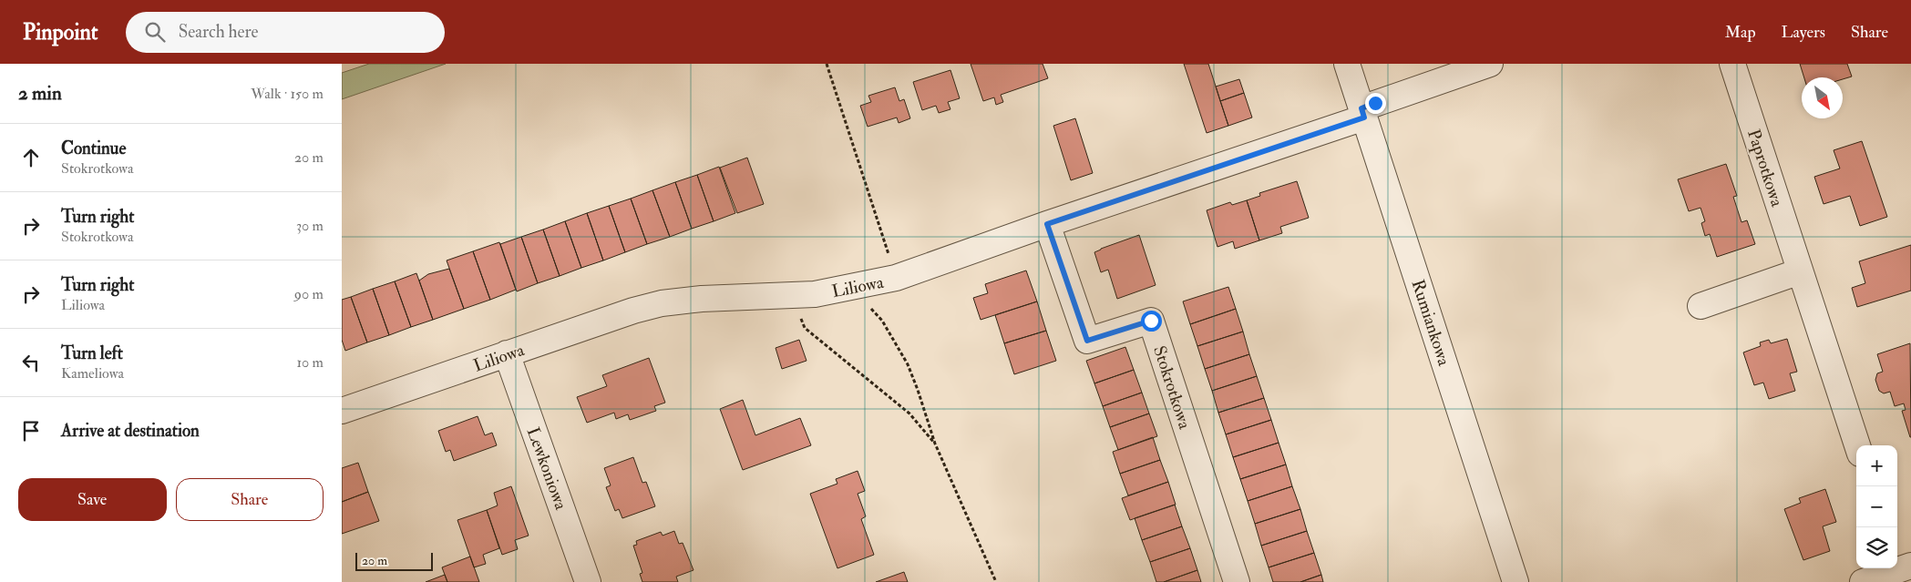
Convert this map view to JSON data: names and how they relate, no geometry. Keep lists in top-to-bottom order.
{
  "streets": {
    "street": [
      "Paprotkowa",
      "Liliowa",
      "Rumiankowa",
      "Stokrotkowa",
      "Lewkoniowa"
    ]
  },
  "crossings": [
    ["Liliowa", "Rumiankowa"],
    ["Liliowa", "Stokrotkowa"],
    ["Liliowa", "Lewkoniowa"]
  ],
  "scale_bar": "20 m",
  "north": "bottom right",
  "page": {
    "header": "Pinpoint",
    "search": "Search here",
    "nav": ["Map", "Layers", "Share"],
    "heading": ["2 min", "Walk · 150 m"],
    "list": [
      ["Continue", "Stokrotkowa", "20 m"],
      ["Turn right", "Stokrotkowa", "30 m"],
      ["Turn right", "Liliowa", "90 m"],
      ["Turn left", "Kameliowa", "10 m"],
      "Arrive at destination"
    ],
    "map_buttons": ["+", "−"],
    "buttons": ["Save", "Share"],
    "scale": "20 m"
  }
}
